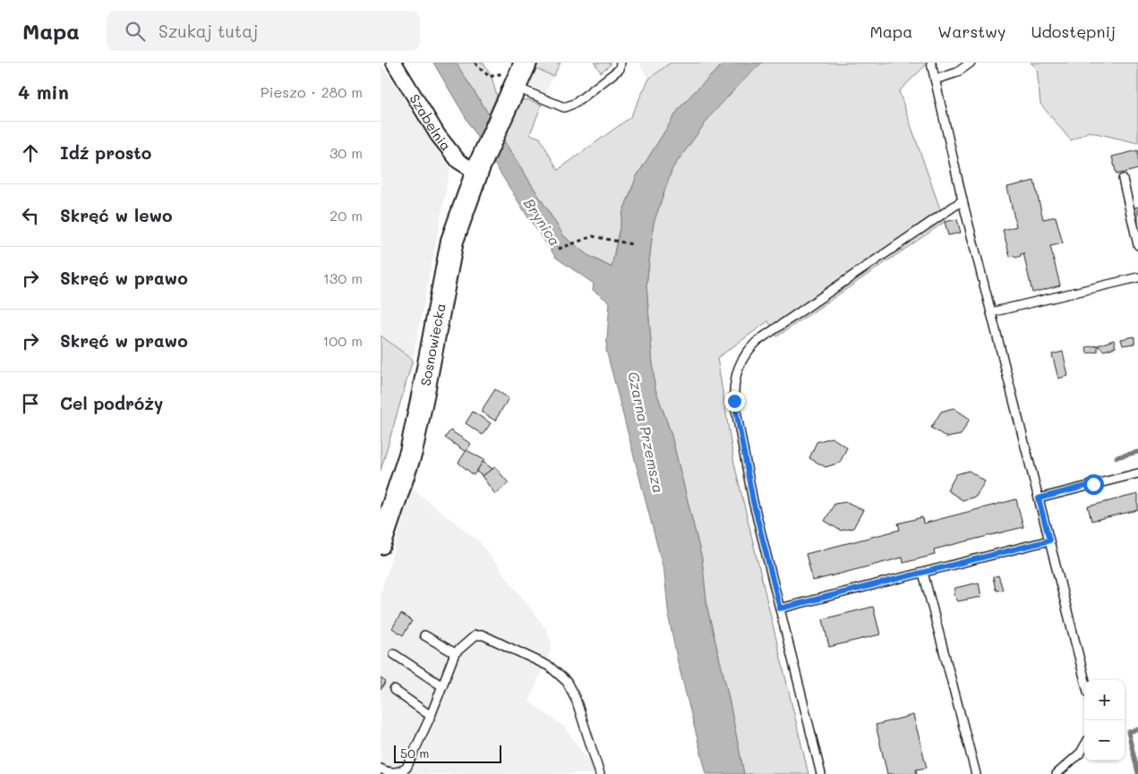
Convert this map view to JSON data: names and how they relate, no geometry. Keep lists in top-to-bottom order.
{
  "streets": {
    "street": ["Szabelnia", "Sosnowiecka"]
  },
  "crossings": [
    ["Szabelnia", "Sosnowiecka"]
  ],
  "water": ["Brynica", "Czarna Przemsza"],
  "scale_bar": "50 m",
  "page": {
    "header": "Mapa",
    "search": "Szukaj tutaj",
    "nav": ["Mapa", "Warstwy", "Udostępnij"],
    "heading": ["4 min", "Pieszo · 280 m"],
    "list": [
      ["Idź prosto", "30 m"],
      ["Skręć w lewo", "20 m"],
      ["Skręć w prawo", "130 m"],
      ["Skręć w prawo", "100 m"],
      "Cel podróży"
    ],
    "map_buttons": ["+", "−"],
    "scale": "50 m"
  }
}
